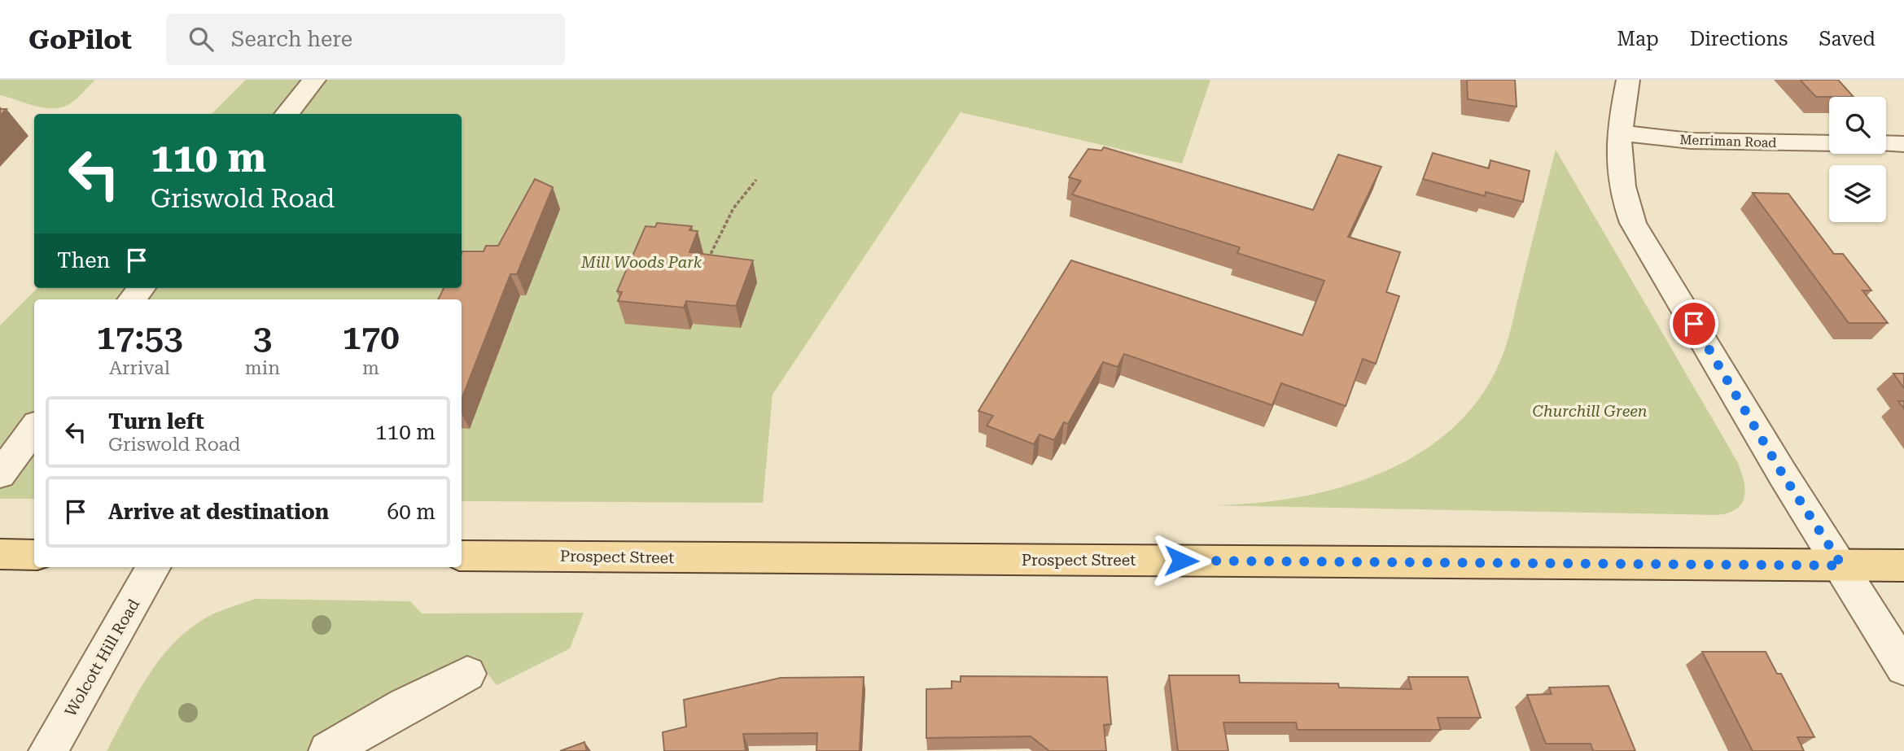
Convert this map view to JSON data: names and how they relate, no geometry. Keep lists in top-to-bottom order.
{
  "streets": {
    "main road": ["Prospect Street"],
    "street": ["Merriman Road", "Wolcott Hill Road"]
  },
  "parks": ["Mill Woods Park", "Churchill Green"],
  "page": {
    "header": "GoPilot",
    "search": "Search here",
    "nav": ["Map", "Directions", "Saved"],
    "turn": ["110 m", "Griswold Road"],
    "then": "Then",
    "eta": [
      "17:53",
      "Arrival",
      "3",
      "min",
      "170",
      "m"
    ],
    "list": [
      {
        "name": "Turn left",
        "note": "Griswold Road",
        "value": "110 m"
      },
      {
        "name": "Arrive at destination",
        "value": "60 m"
      }
    ]
  }
}
